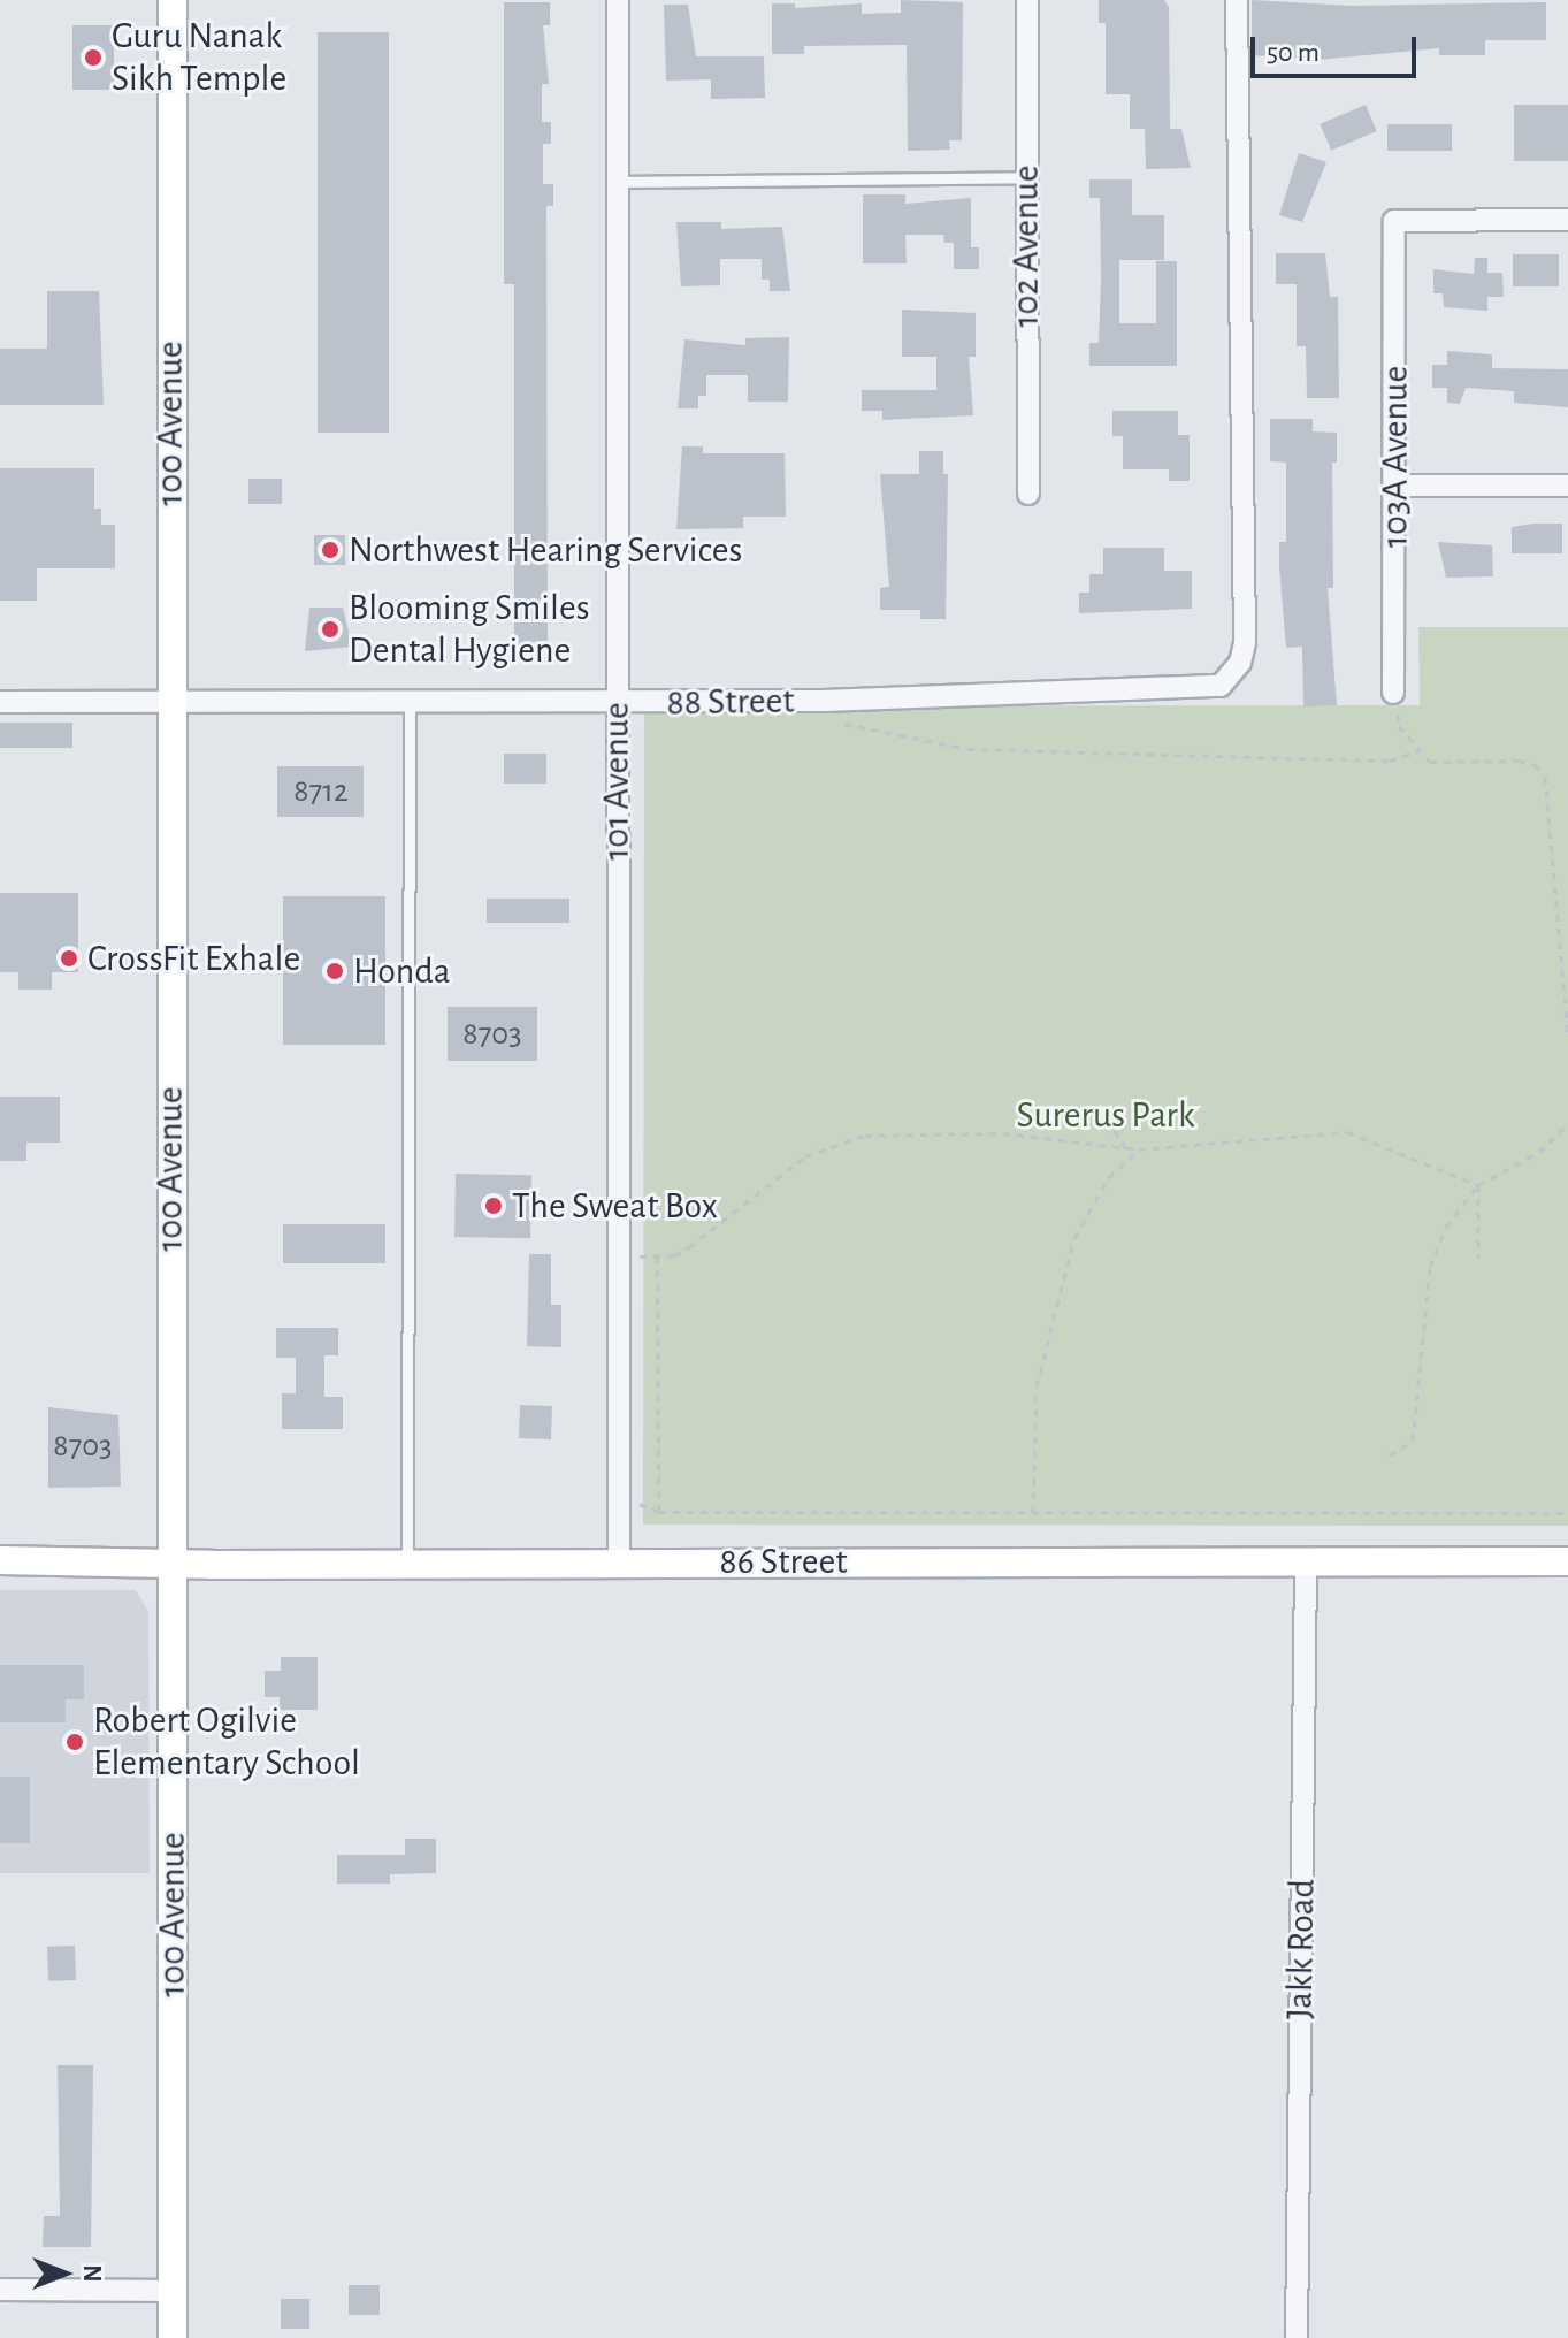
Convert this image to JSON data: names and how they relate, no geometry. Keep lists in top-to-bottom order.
{
  "streets": {
    "main road": ["100 Avenue", "86 Street"],
    "street": [
      "102 Avenue",
      "103A Avenue",
      "88 Street",
      "101 Avenue",
      "Jakk Road"
    ]
  },
  "crossings": [
    ["100 Avenue", "88 Street"],
    ["100 Avenue", "86 Street"],
    ["88 Street", "101 Avenue"],
    ["101 Avenue", "86 Street"],
    ["86 Street", "Jakk Road"]
  ],
  "parks": ["Surerus Park"],
  "places": [
    "Guru Nanak Sikh Temple",
    "Northwest Hearing Services",
    "Blooming Smiles Dental Hygiene",
    "CrossFit Exhale",
    "Honda",
    "The Sweat Box",
    "Robert Ogilvie Elementary School"
  ],
  "house_numbers": ["8712", "8703", "8703"],
  "scale_bar": "50 m",
  "north": "right"
}
